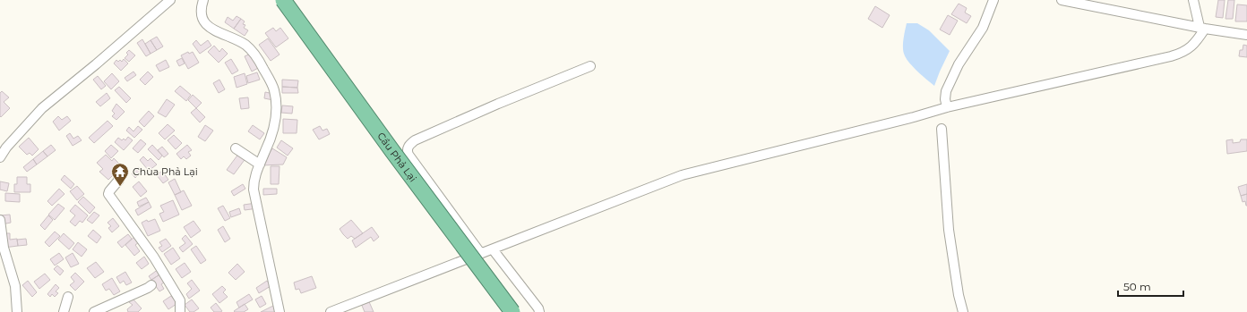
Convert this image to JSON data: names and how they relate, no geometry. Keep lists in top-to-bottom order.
{
  "streets": {
    "highway": ["Cầu Phả Lại"]
  },
  "places": {
    "temple": ["Chùa Phả Lại"]
  },
  "scale_bar": "50 m"
}
